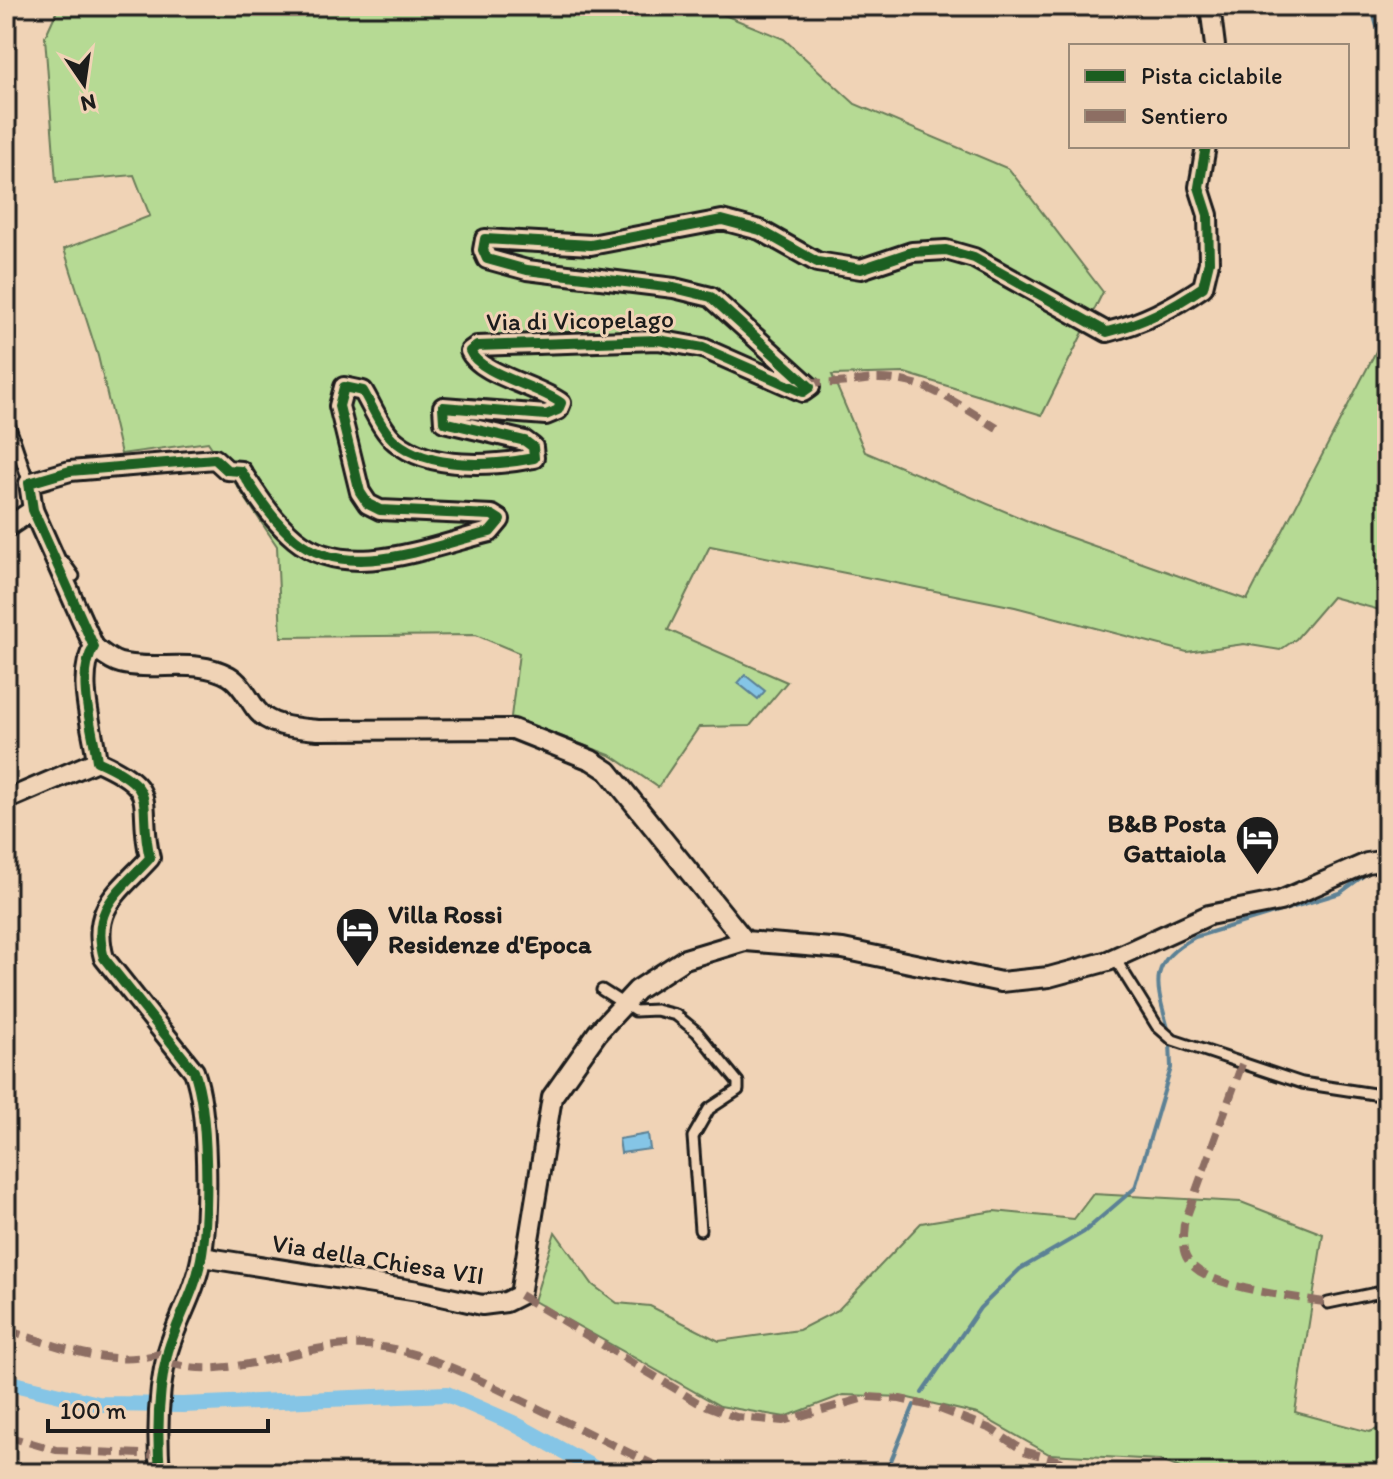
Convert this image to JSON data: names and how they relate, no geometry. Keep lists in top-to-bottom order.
{
  "streets": {
    "street": ["Via di Vicopelago", "Via della Chiesa VII"]
  },
  "places": {
    "hotel": ["B&B Posta Gattaiola", "Villa Rossi Residenze d'Epoca"]
  },
  "legend": ["Pista ciclabile", "Sentiero"],
  "scale_bar": "100 m",
  "north": "bottom"
}
